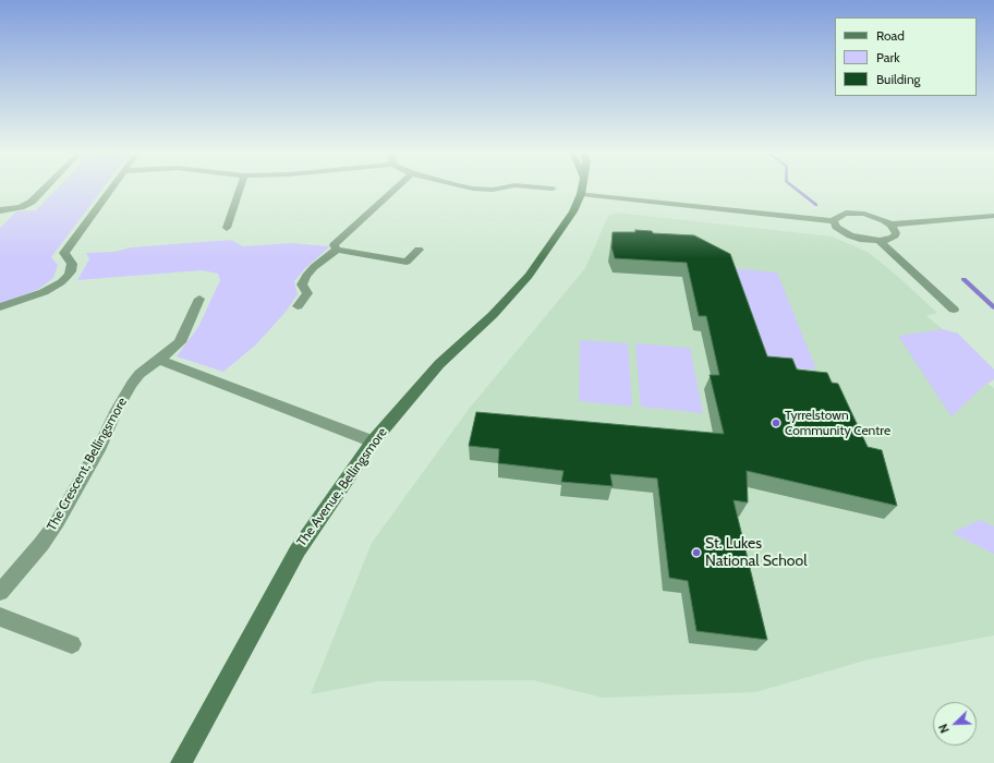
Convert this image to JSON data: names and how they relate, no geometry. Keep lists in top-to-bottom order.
{
  "streets": {
    "street": ["The Crescent, Bellingsmore", "The Avenue, Bellingsmore"]
  },
  "places": ["Tyrrelstown Community Centre", "St. Lukes National School"],
  "legend": ["Road", "Park", "Building"],
  "north": "bottom left"
}
